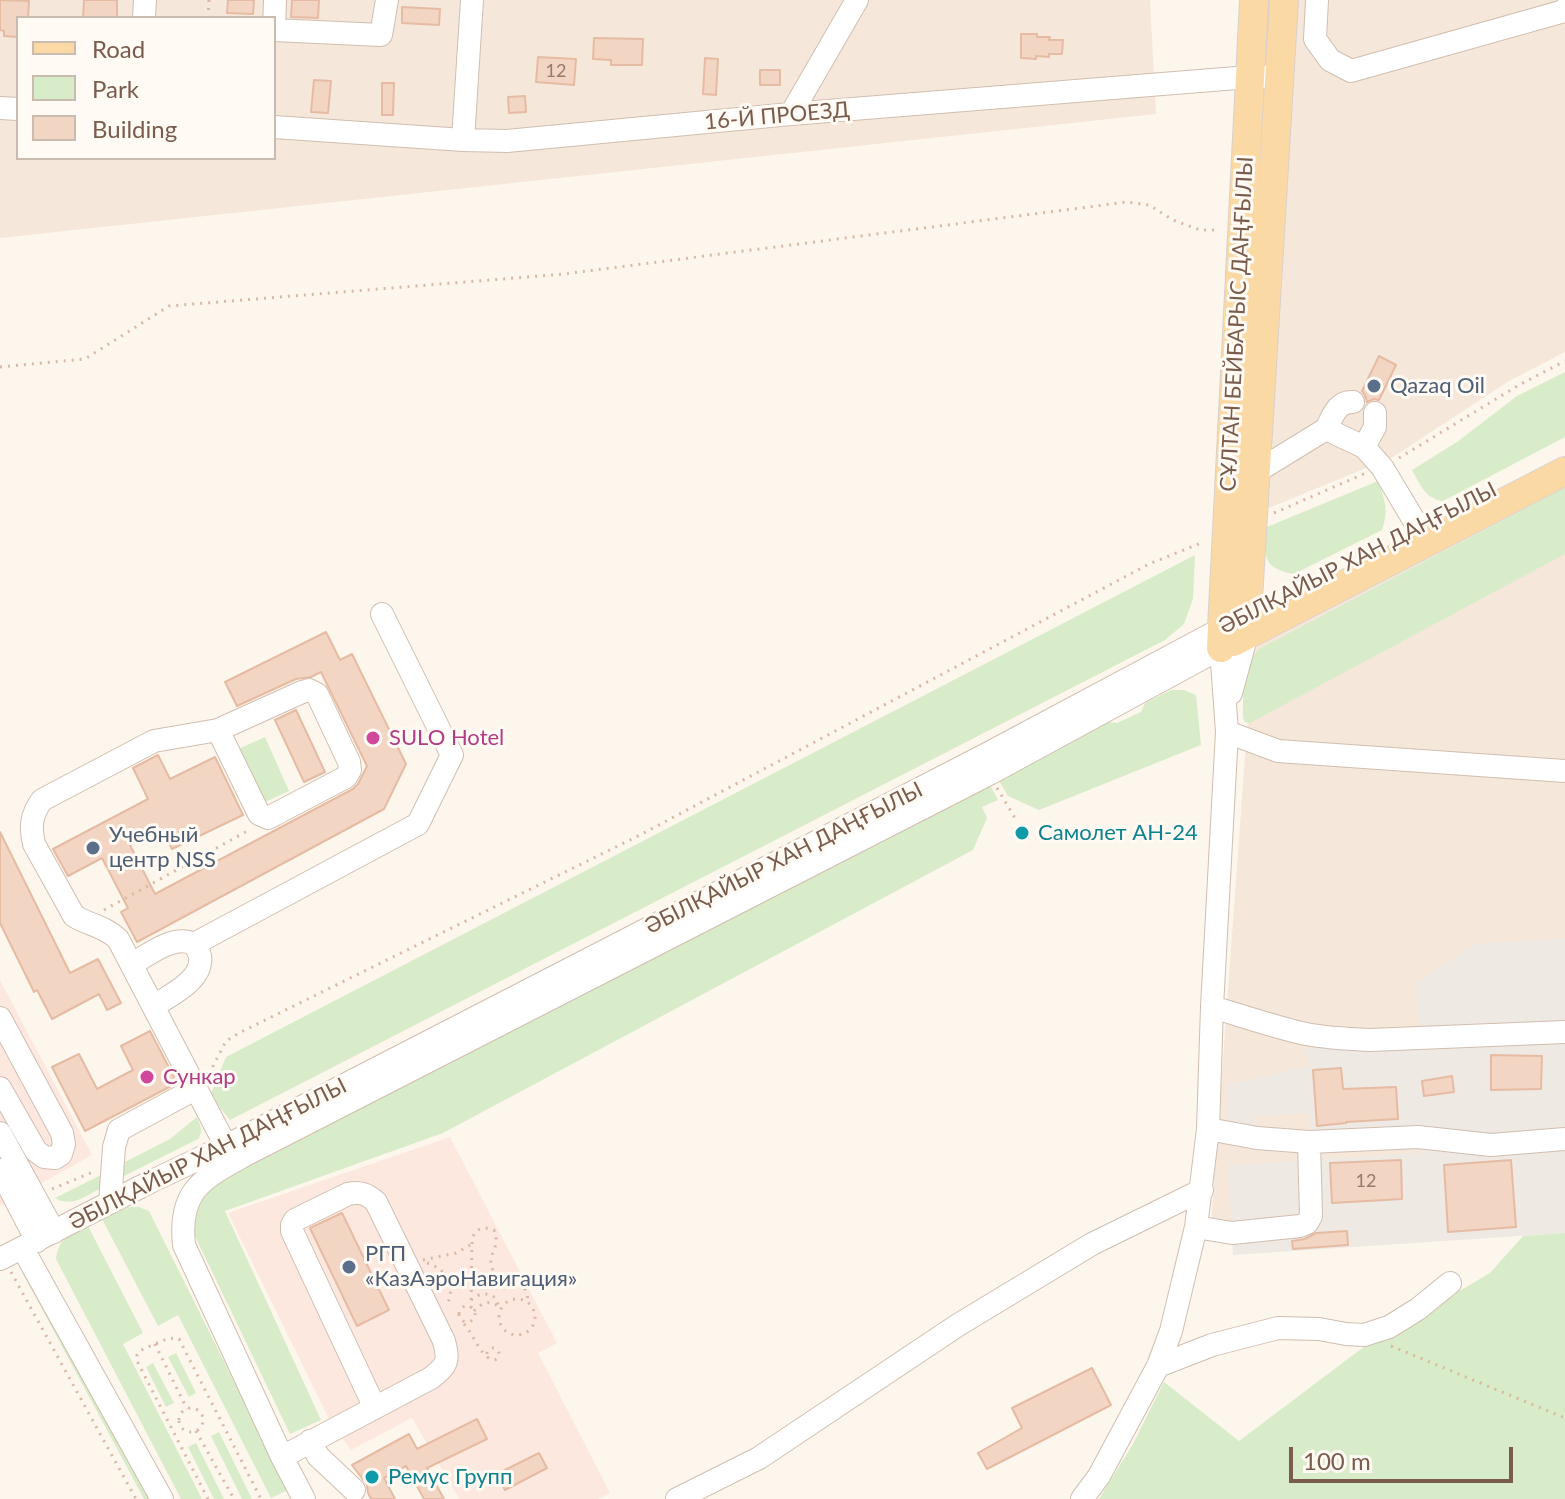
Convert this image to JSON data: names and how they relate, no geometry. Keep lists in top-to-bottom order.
{
  "streets": {
    "main road": ["СҰЛТАН БЕЙБАРЫС ДАҢҒЫЛЫ", "ӘБІЛҚАЙЫР ХАН ДАҢҒЫЛЫ"],
    "street": ["16-Й ПРОЕЗД"]
  },
  "crossings": [
    ["16-Й ПРОЕЗД", "СҰЛТАН БЕЙБАРЫС ДАҢҒЫЛЫ"],
    ["СҰЛТАН БЕЙБАРЫС ДАҢҒЫЛЫ", "ӘБІЛҚАЙЫР ХАН ДАҢҒЫЛЫ"]
  ],
  "places": [
    "Qazaq Oil",
    "SULO Hotel",
    "Самолет АН-24",
    "Учебный центр NSS",
    "Сункар",
    "РГП «КазАэроНавигация»",
    "Ремус Групп"
  ],
  "house_numbers": ["12", "12"],
  "legend": ["Road", "Park", "Building"],
  "scale_bar": "100 m"
}
